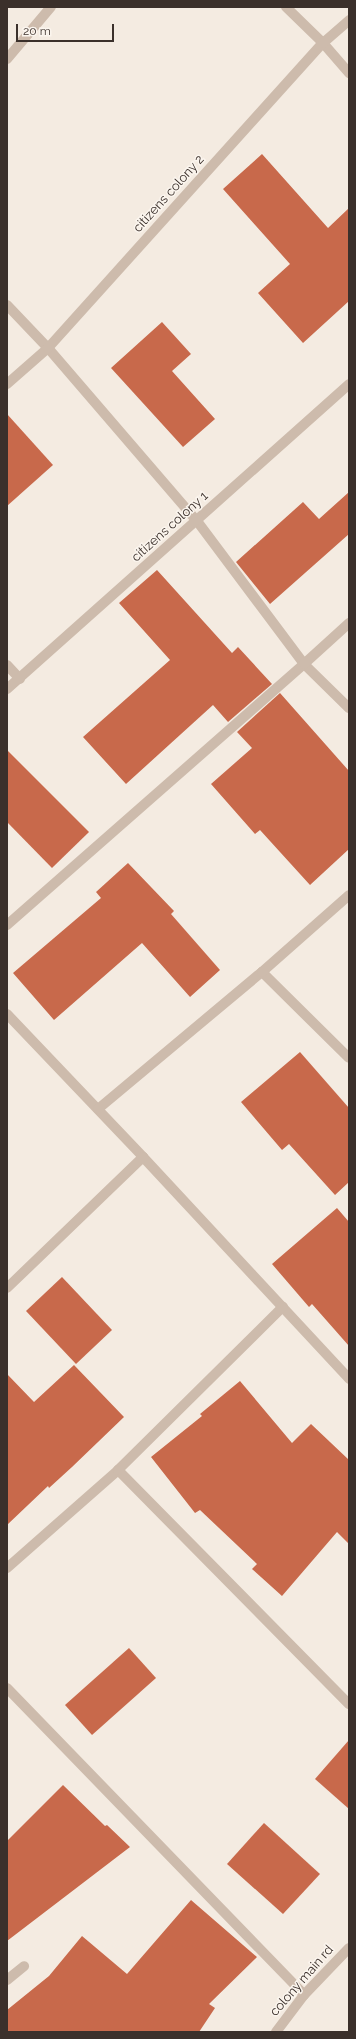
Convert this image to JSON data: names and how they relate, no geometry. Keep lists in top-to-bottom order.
{
  "streets": {
    "street": ["citizens colony 2", "citizens colony 1", "colony main rd"]
  },
  "scale_bar": "20 m"
}
